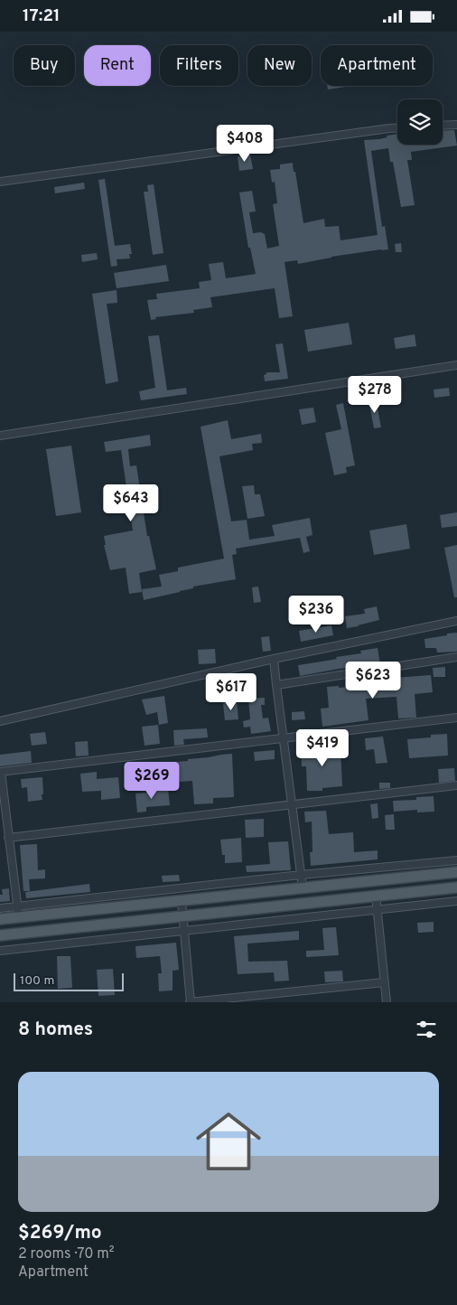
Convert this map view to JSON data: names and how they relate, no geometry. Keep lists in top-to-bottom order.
{
  "scale_bar": "100 m",
  "page": {
    "status": "17:21",
    "chip": [
      "Buy",
      "Rent",
      "Filters",
      "New",
      "Apartment"
    ],
    "price": [
      "$408",
      "$278",
      "$643",
      "$236",
      "$623",
      "$617",
      "$419",
      "$269"
    ],
    "scale": "100 m",
    "heading": "8 homes",
    "list": [
      {
        "name": "$269/mo",
        "note": "2 rooms · 70 m² · Apartment"
      }
    ]
  }
}
